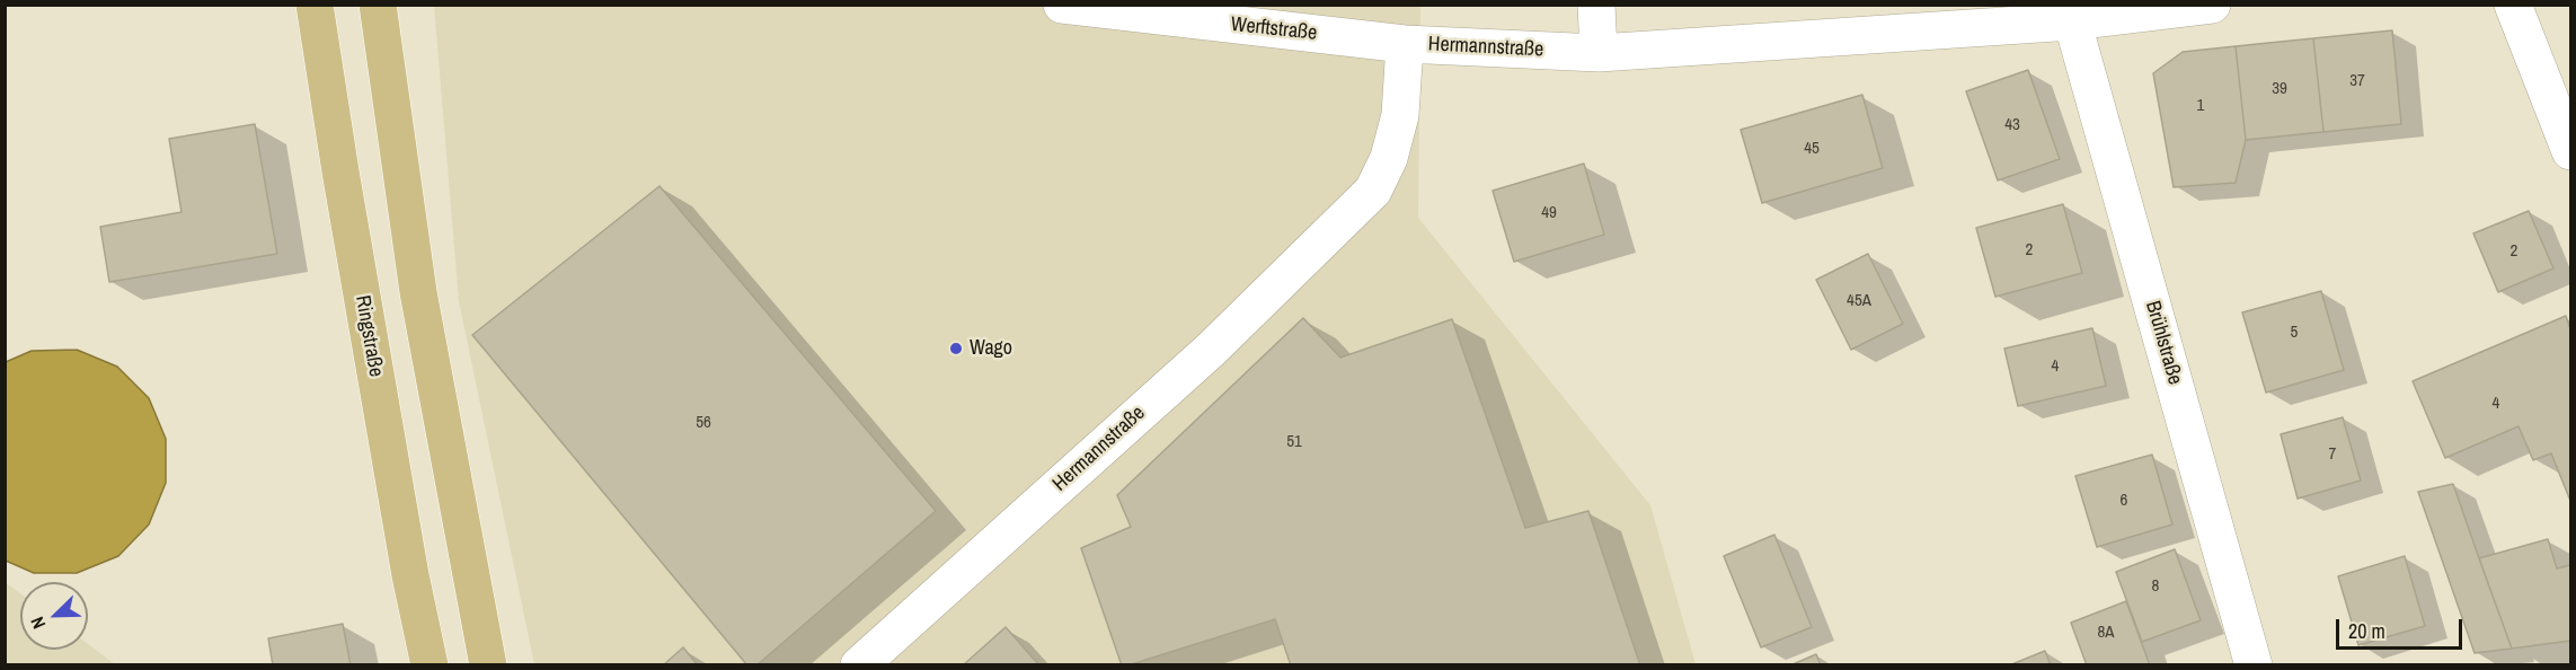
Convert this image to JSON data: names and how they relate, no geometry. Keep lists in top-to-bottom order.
{
  "streets": {
    "main road": ["Ringstraße"],
    "street": ["Werftstraße", "Hermannstraße", "Brühlstraße"]
  },
  "crossings": [
    ["Werftstraße", "Hermannstraße"],
    ["Hermannstraße", "Brühlstraße"]
  ],
  "places": ["Wago"],
  "house_numbers": [
    "37",
    "39",
    "1",
    "43",
    "45",
    "49",
    "2",
    "2",
    "45A",
    "5",
    "4",
    "4",
    "56",
    "51",
    "7",
    "6",
    "8",
    "8A"
  ],
  "scale_bar": "20 m",
  "north": "bottom left"
}
